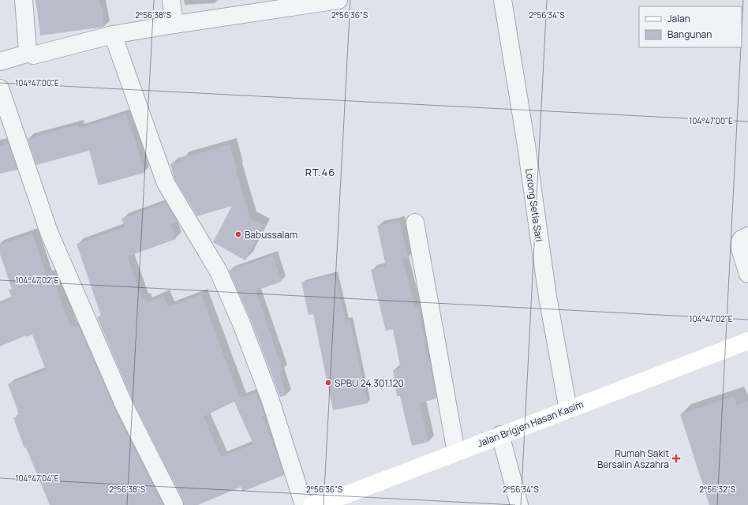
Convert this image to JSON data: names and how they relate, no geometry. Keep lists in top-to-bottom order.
{
  "streets": {
    "street": ["Lorong Setia Sari", "Jalan Brigjen Hasan Kasim"]
  },
  "crossings": [
    ["Lorong Setia Sari", "Jalan Brigjen Hasan Kasim"]
  ],
  "districts": ["RT.46"],
  "places": {
    "other": ["Babussalam", "SPBU 24.301.120"],
    "health": ["Rumah Sakit Bersalin Aszahra"]
  },
  "legend": ["Jalan", "Bangunan"],
  "coordinates": [
    "2°56'38\"S",
    "2°56'36\"S",
    "2°56'34\"S",
    "104°47'00\"E",
    "104°47'02\"E",
    "104°47'04\"E",
    "2°56'32\"S"
  ]
}
